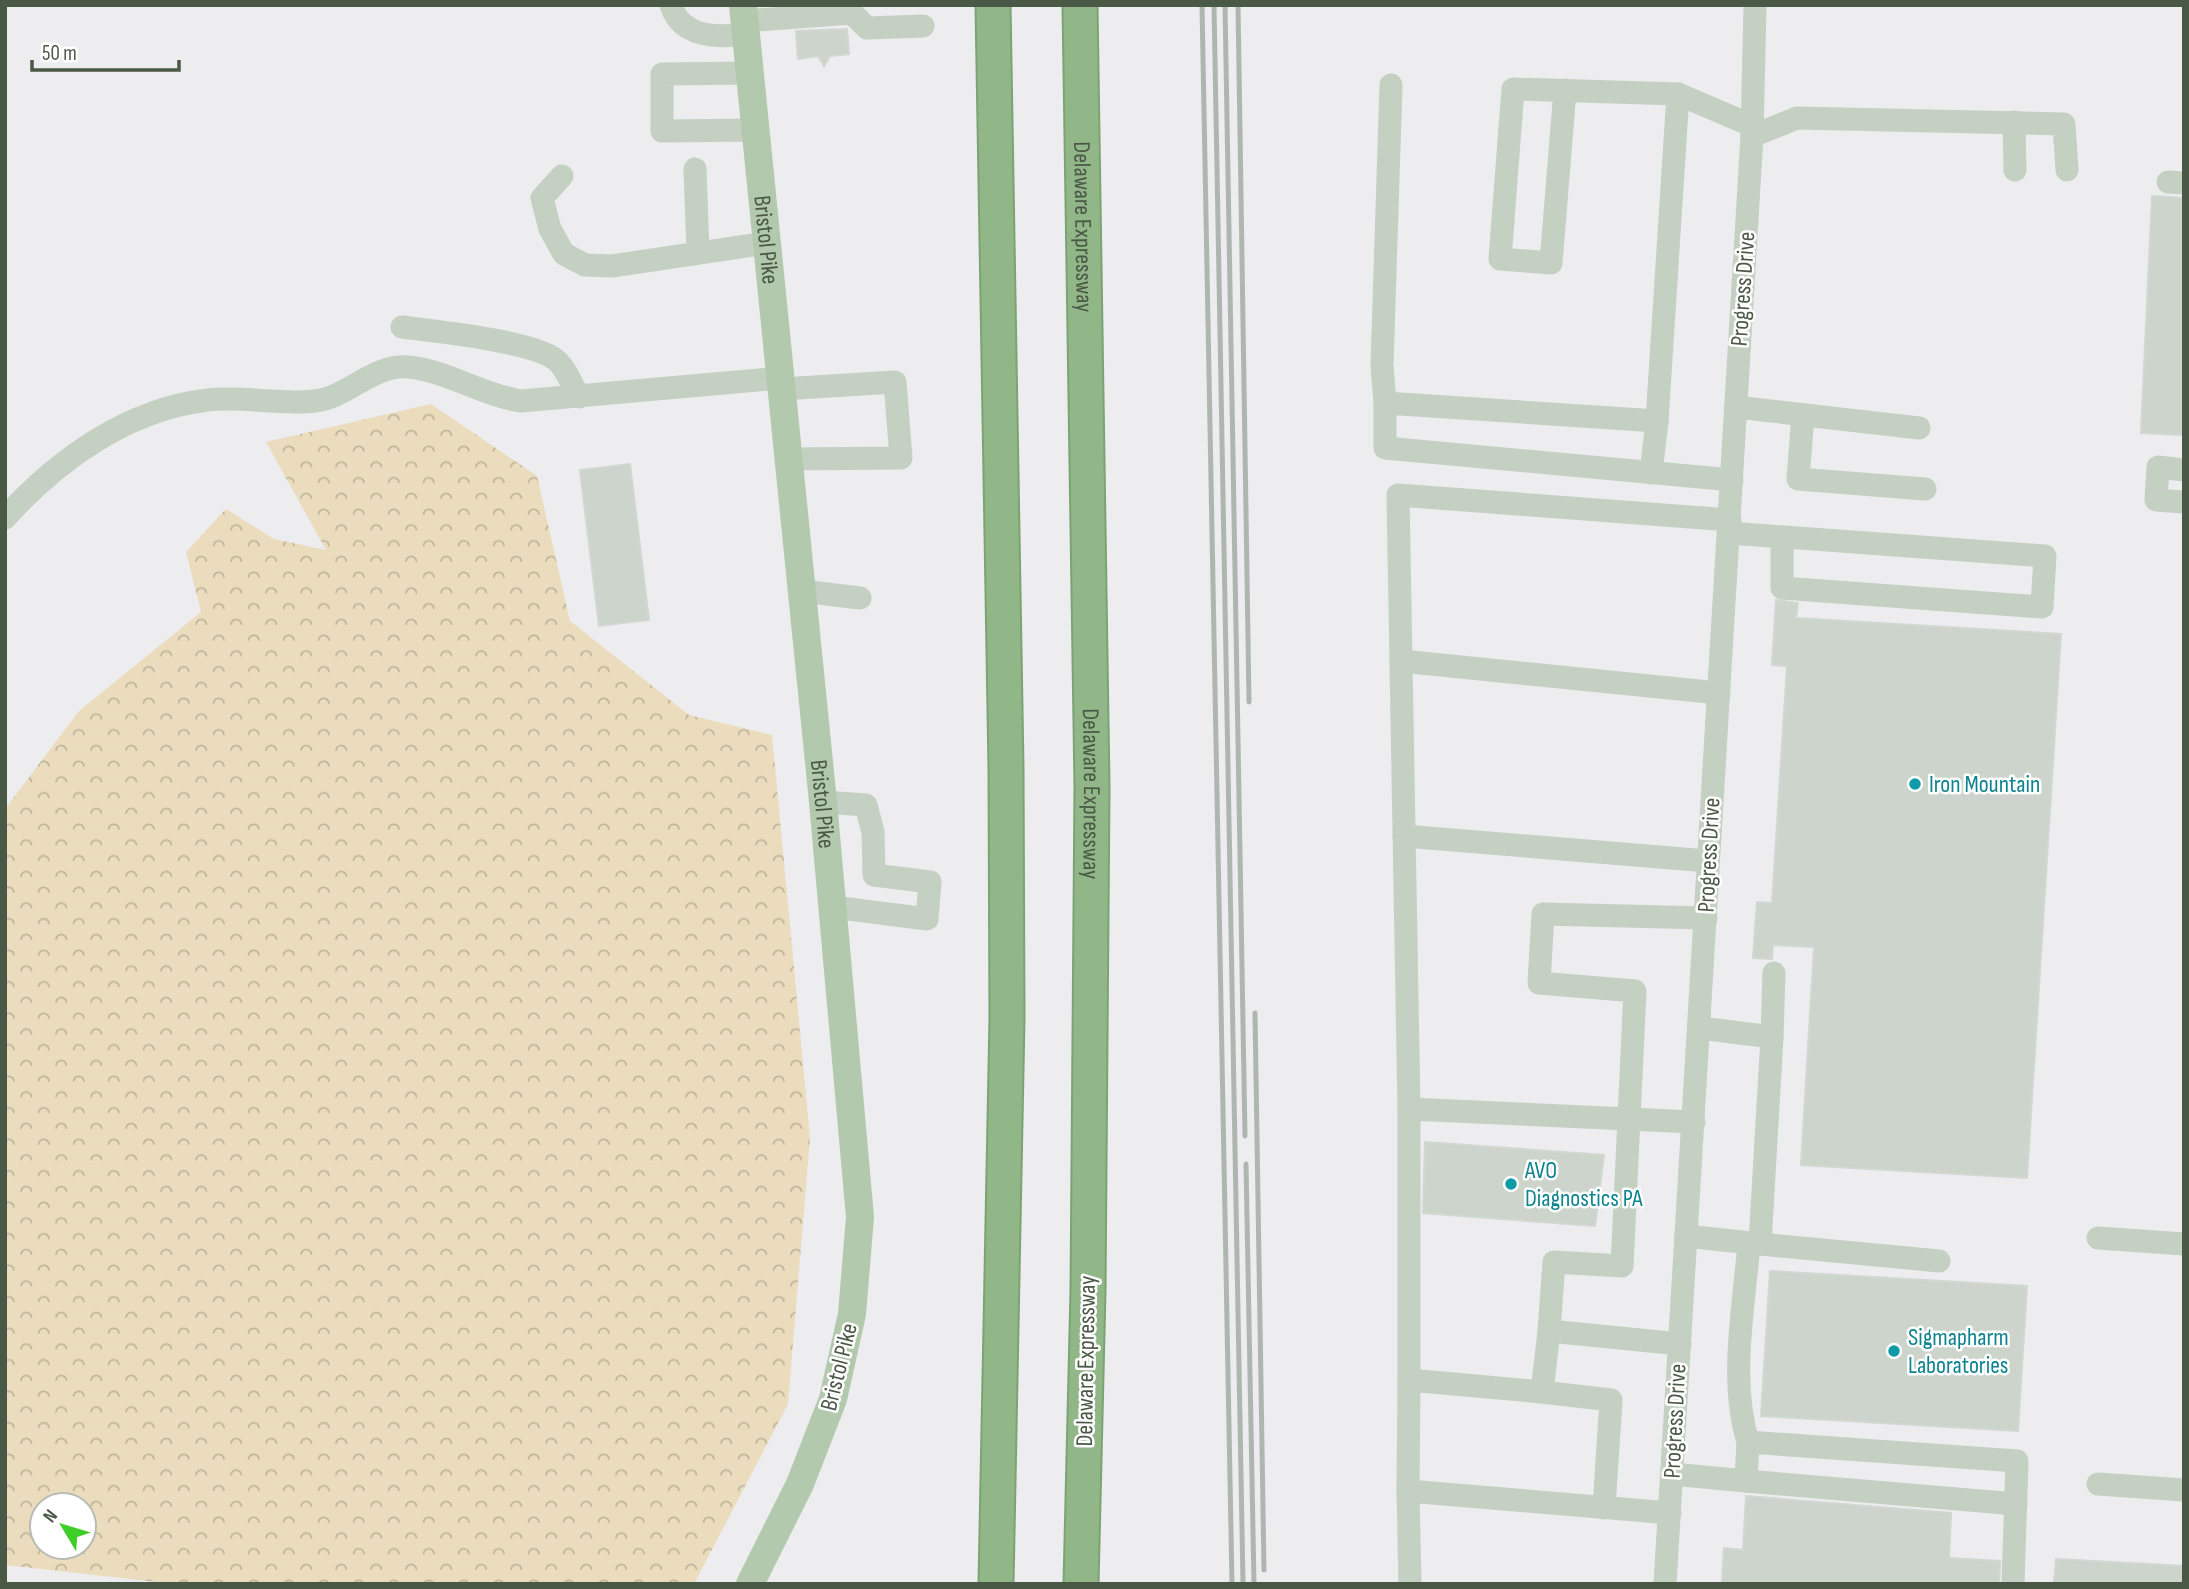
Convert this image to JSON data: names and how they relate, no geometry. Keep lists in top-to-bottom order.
{
  "streets": {
    "highway": ["Delaware Expressway"],
    "main road": ["Bristol Pike"],
    "street": ["Progress Drive"]
  },
  "places": ["Iron Mountain", "AVO Diagnostics PA", "Sigmapharm Laboratories"],
  "scale_bar": "50 m",
  "north": "top left"
}
